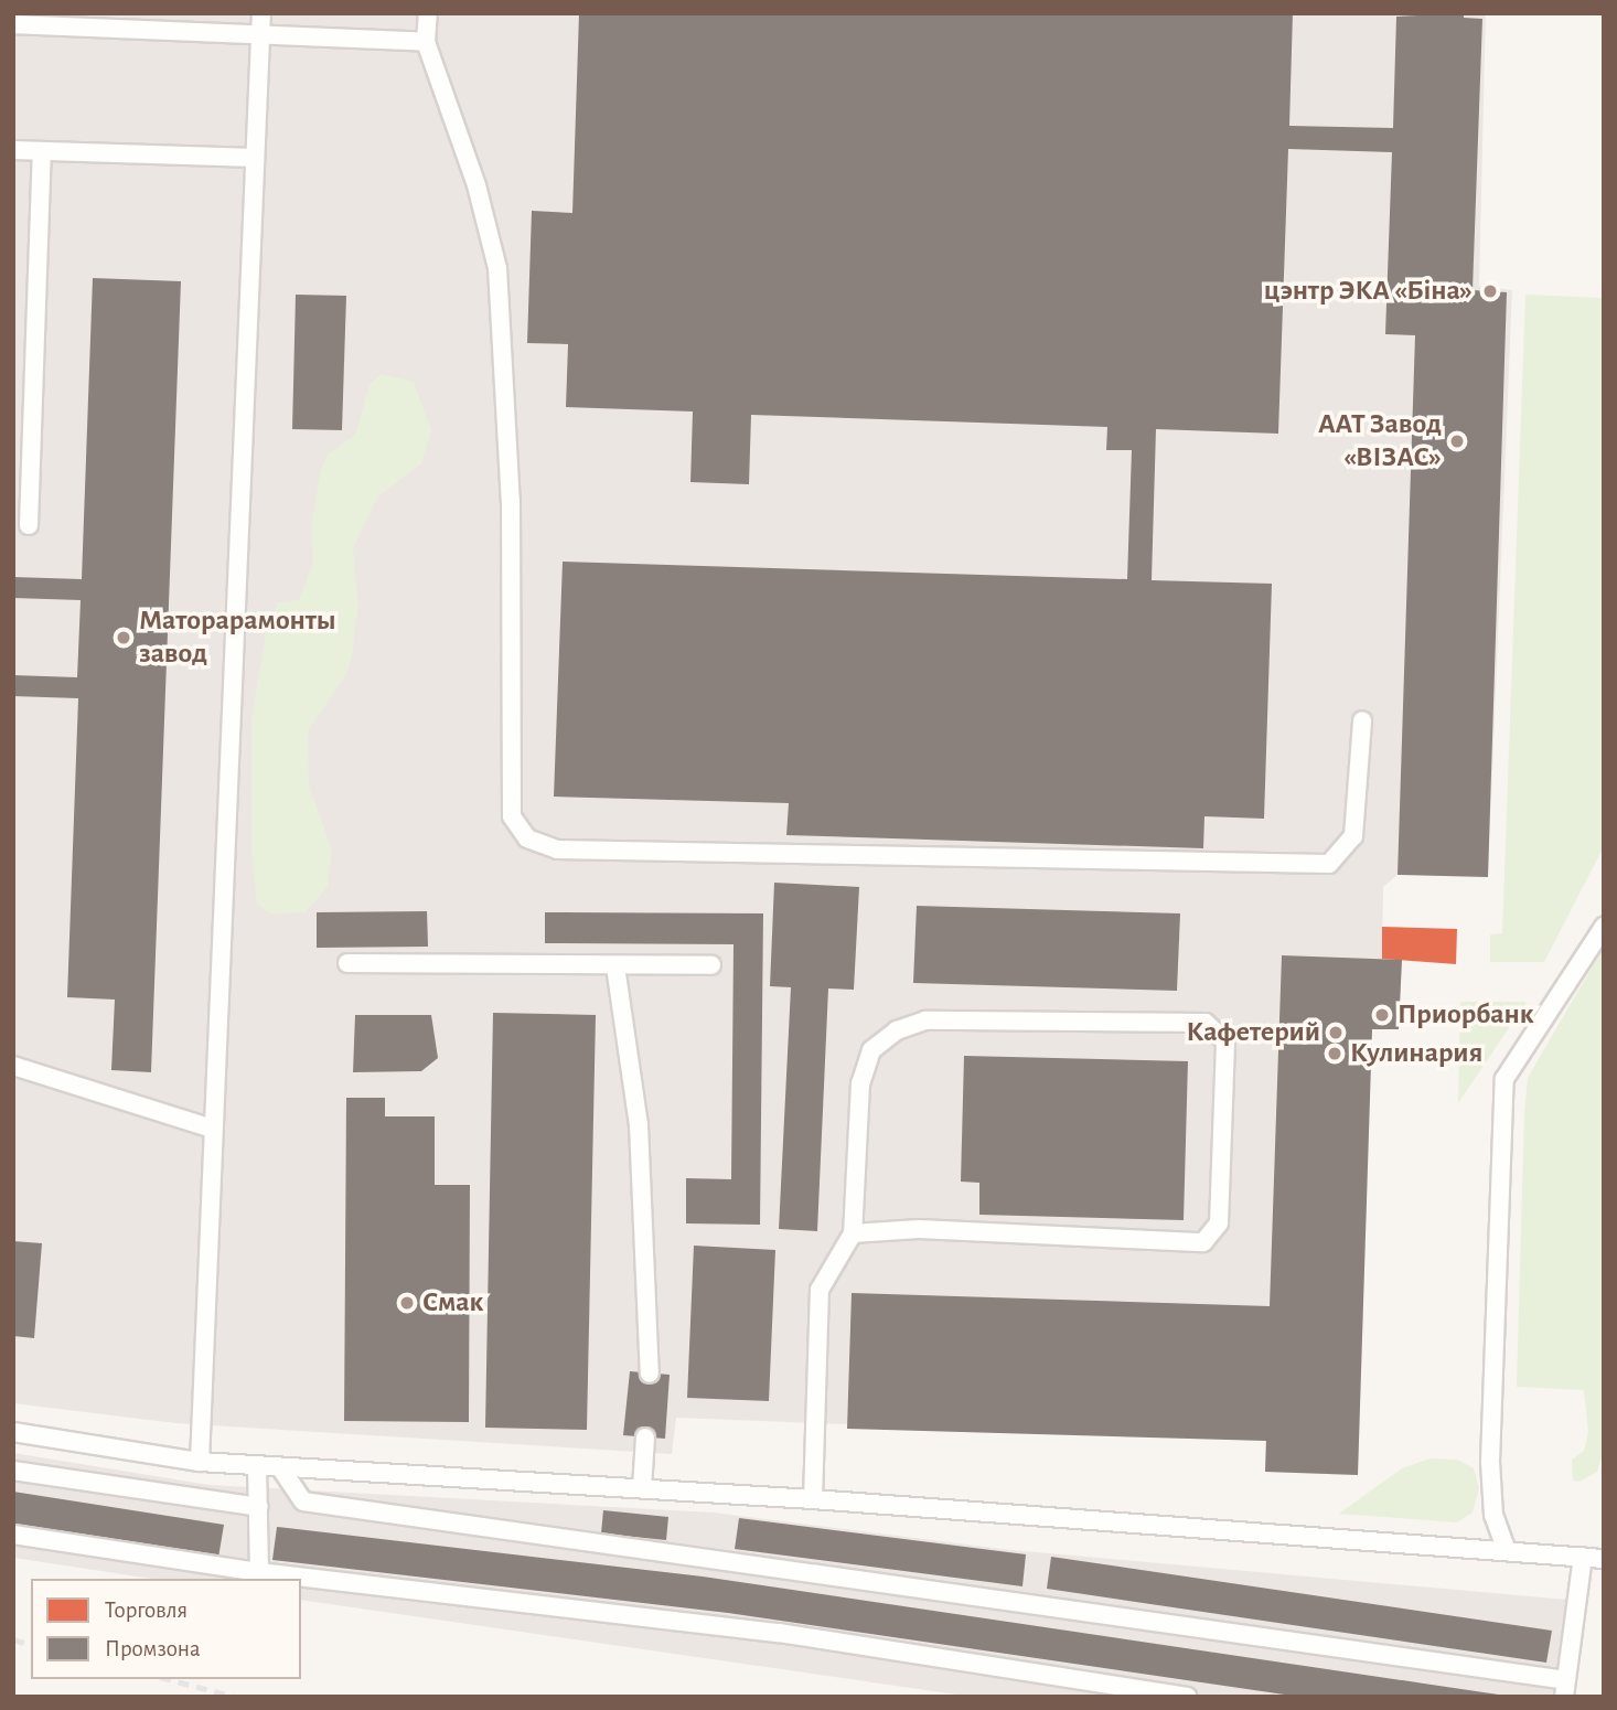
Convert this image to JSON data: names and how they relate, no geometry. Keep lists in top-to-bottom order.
{
  "places": [
    "цэнтр ЭКА «Біна»",
    "ААТ Завод «ВІЗАС»",
    "Маторарамонты завод",
    "Приорбанк",
    "Кафетерий",
    "Кулинария",
    "Смак"
  ],
  "legend": ["Торговля", "Промзона"]
}
